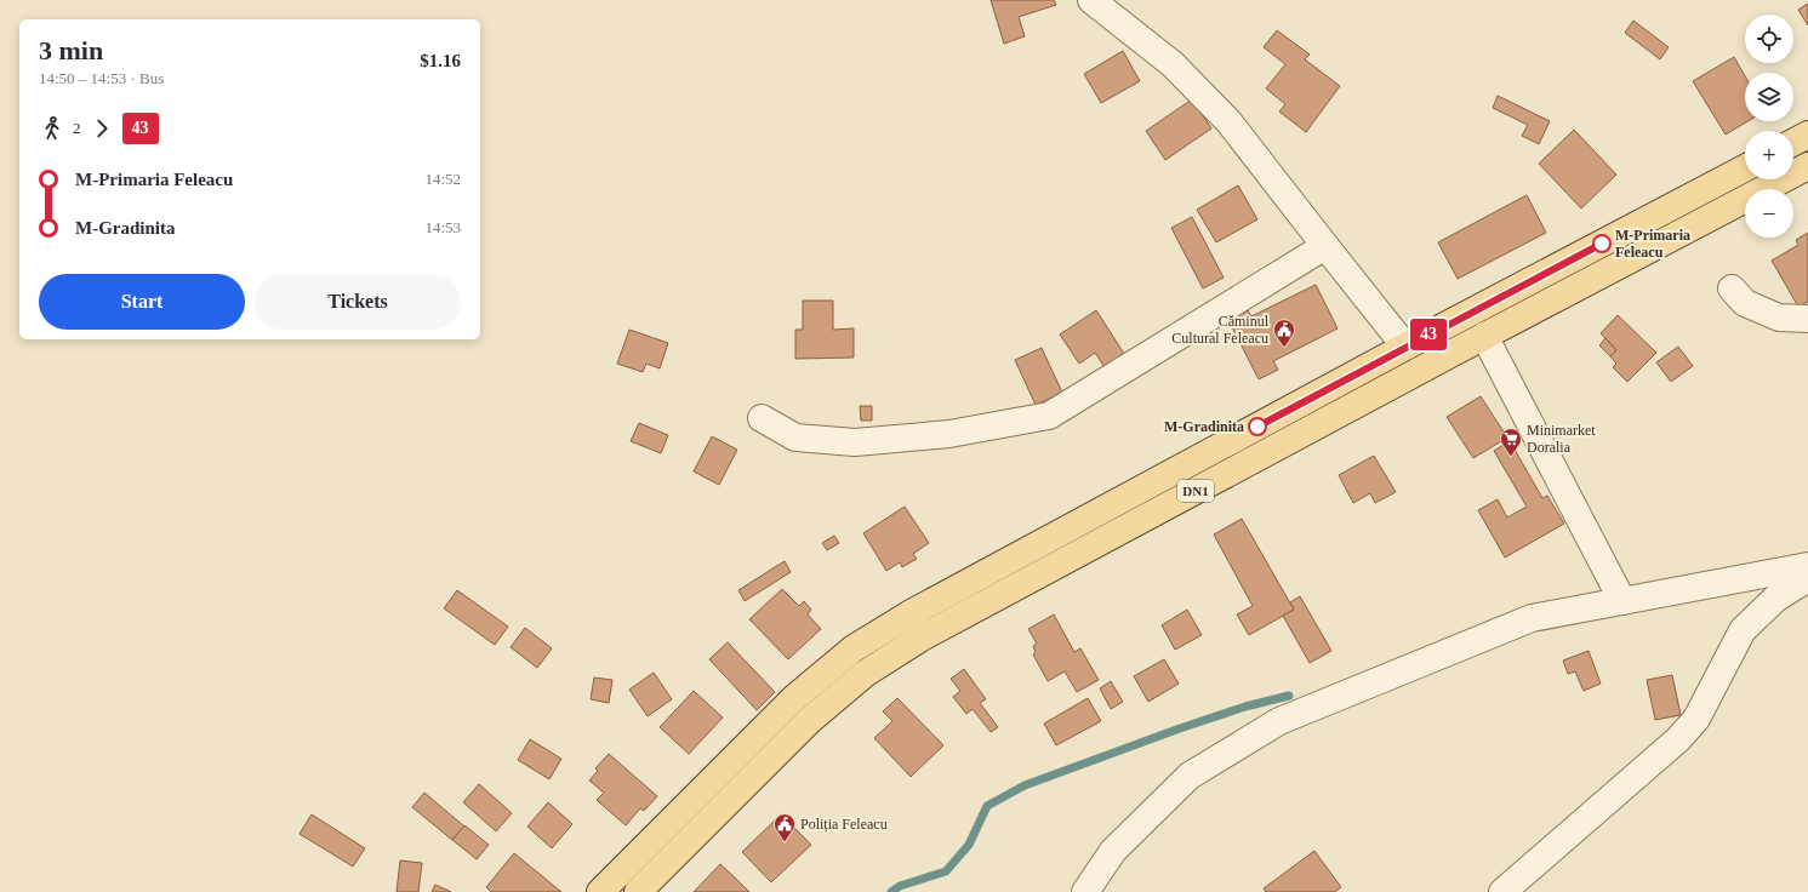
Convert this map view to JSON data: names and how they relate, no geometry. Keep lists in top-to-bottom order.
{
  "streets": {
    "main road": ["DN1"]
  },
  "places": {
    "other": ["M-Primaria Feleacu", "M-Gradinita"],
    "public building": ["Căminul Cultural Feleacu", "Poliția Feleacu"],
    "supermarket": ["Minimarket Doralia"]
  },
  "lines": ["bus line 43"],
  "page": {
    "on_map": "43",
    "map_buttons": ["+", "−"],
    "heading": ["3 min", "14:50 – 14:53 · Bus", "$1.16"],
    "legs": ["2", "43"],
    "list": [
      {
        "name": "M-Primaria Feleacu",
        "value": "14:52"
      },
      {
        "name": "M-Gradinita",
        "value": "14:53"
      }
    ],
    "buttons": ["Start", "Tickets"]
  }
}
